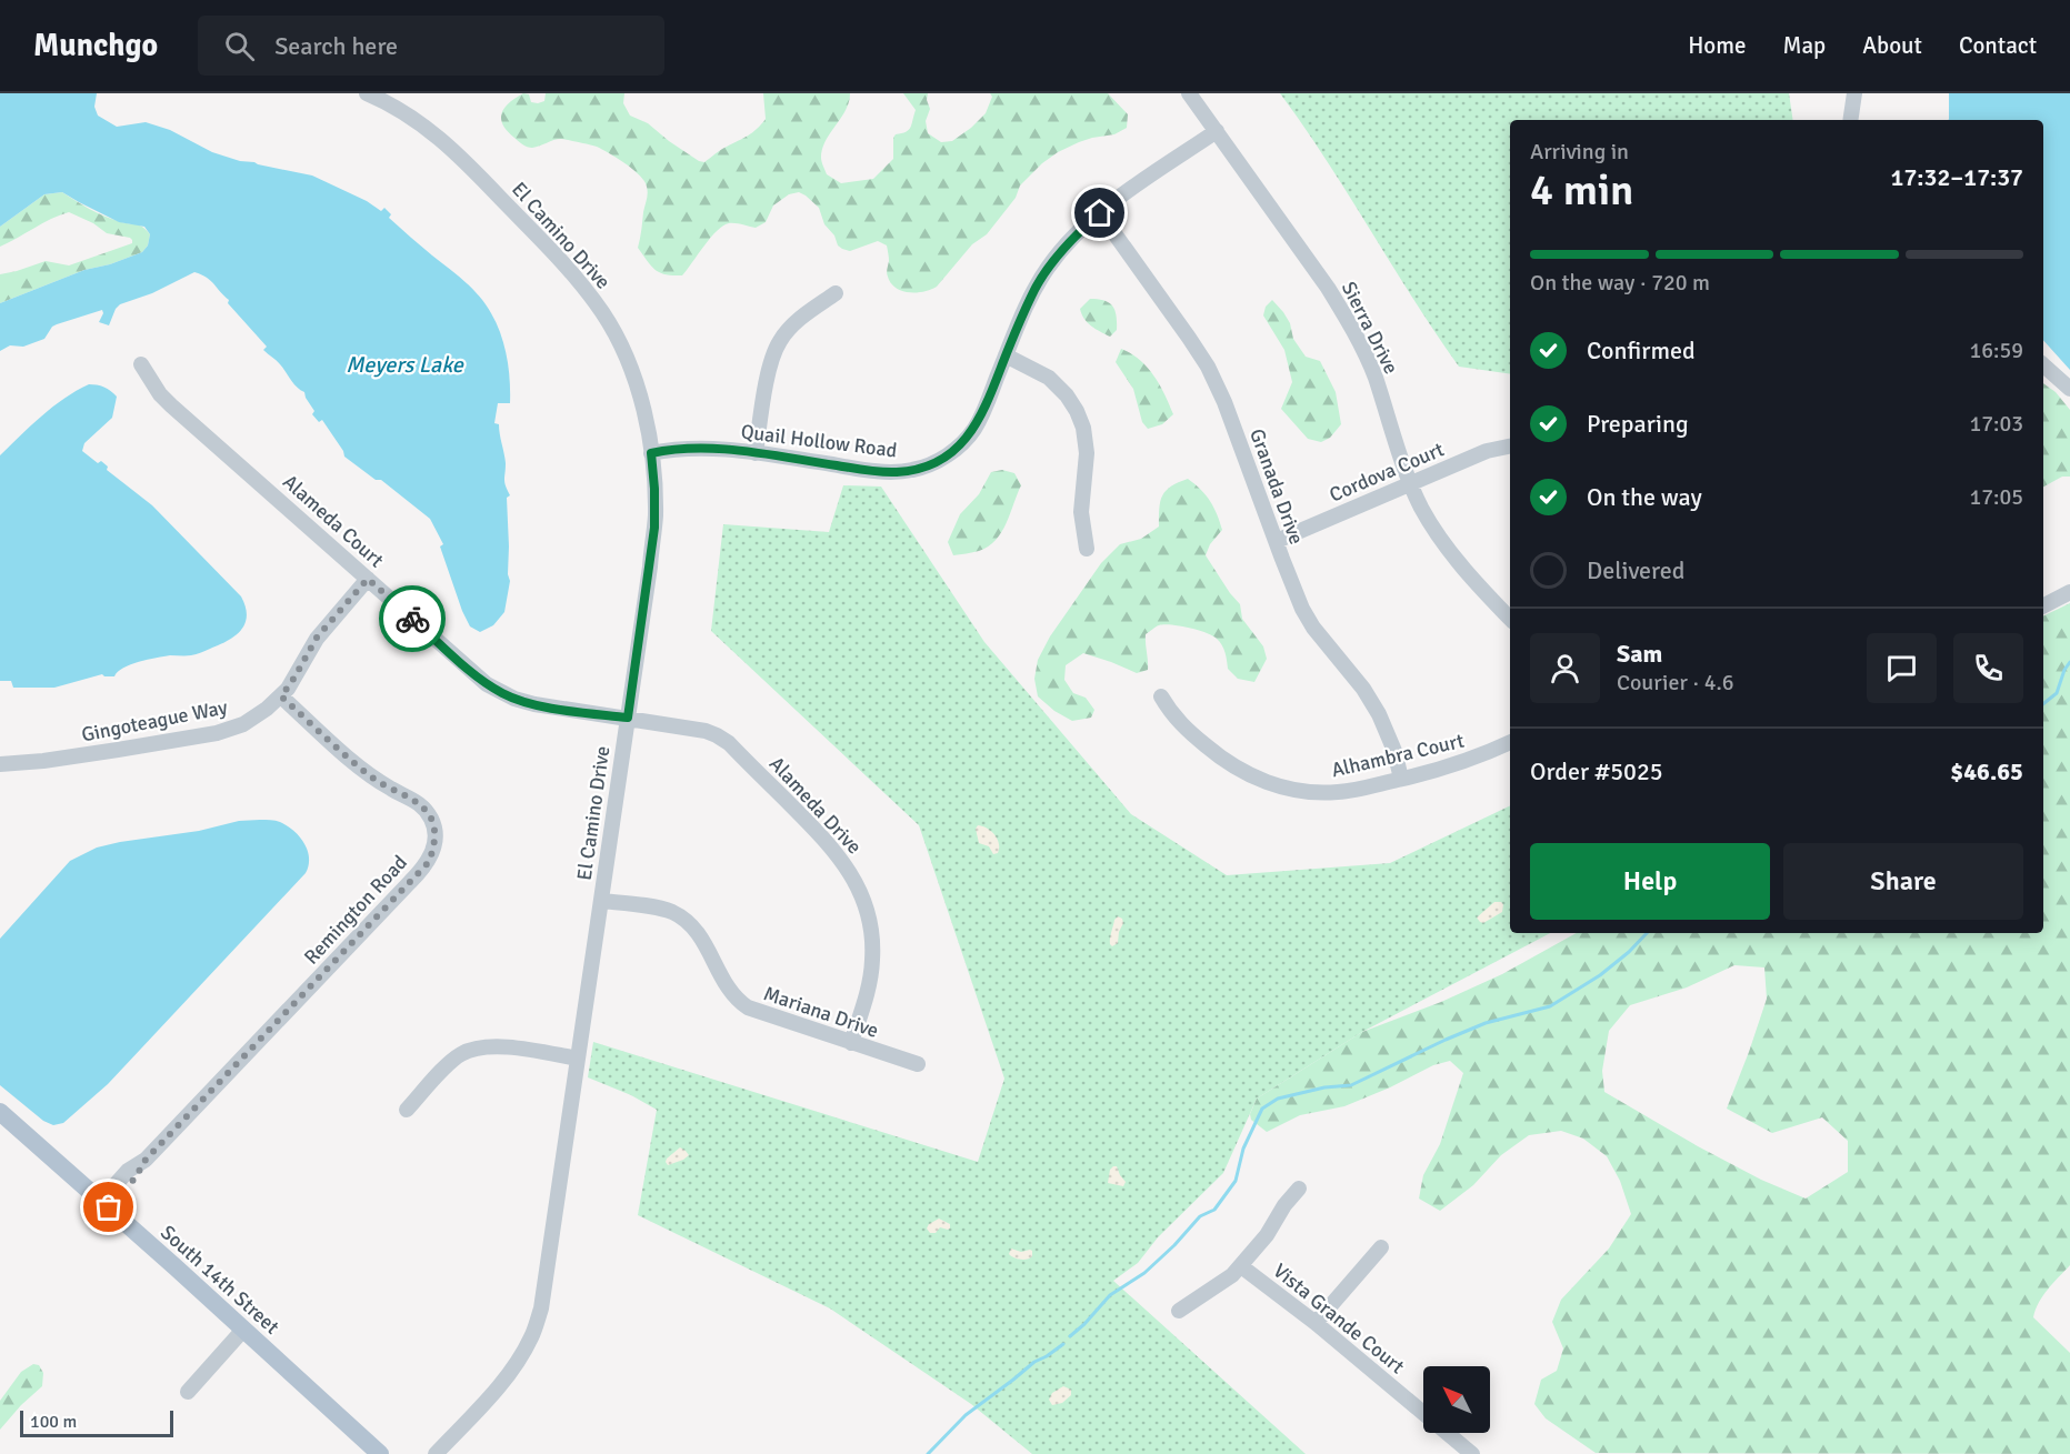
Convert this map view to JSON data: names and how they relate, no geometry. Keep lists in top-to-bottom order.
{
  "streets": {
    "main road": ["South 14th Street"],
    "street": [
      "El Camino Drive",
      "Sierra Drive",
      "Quail Hollow Road",
      "Cordova Court",
      "Granada Drive",
      "Alameda Court",
      "Gingoteague Way",
      "Alhambra Court",
      "Alameda Drive",
      "Remington Road",
      "Mariana Drive",
      "Vista Grande Court"
    ]
  },
  "crossings": [
    ["El Camino Drive", "Quail Hollow Road"],
    ["El Camino Drive", "Alameda Court"],
    ["El Camino Drive", "Alameda Drive"],
    ["El Camino Drive", "Mariana Drive"],
    ["Sierra Drive", "Quail Hollow Road"],
    ["Sierra Drive", "Cordova Court"],
    ["Quail Hollow Road", "Granada Drive"],
    ["Cordova Court", "Granada Drive"],
    ["Granada Drive", "Alhambra Court"],
    ["Alameda Court", "Gingoteague Way"],
    ["Alameda Court", "Alameda Drive"],
    ["Gingoteague Way", "Remington Road"],
    ["Alameda Drive", "Mariana Drive"],
    ["Remington Road", "South 14th Street"]
  ],
  "water": ["Meyers Lake"],
  "scale_bar": "100 m",
  "north": "top left",
  "page": {
    "header": "Munchgo",
    "search": "Search here",
    "nav": [
      "Home",
      "Map",
      "About",
      "Contact"
    ],
    "heading": ["4 min", "Arriving in", "17:32–17:37"],
    "panel": [
      "Sam",
      "Courier · 4.6",
      "Order #5025",
      "$46.65"
    ],
    "bar": "On the way · 720 m",
    "list": [
      ["Confirmed", "16:59"],
      ["Preparing", "17:03"],
      ["On the way", "17:05"],
      "Delivered"
    ],
    "buttons": ["Help", "Share"],
    "scale": "100 m"
  }
}
